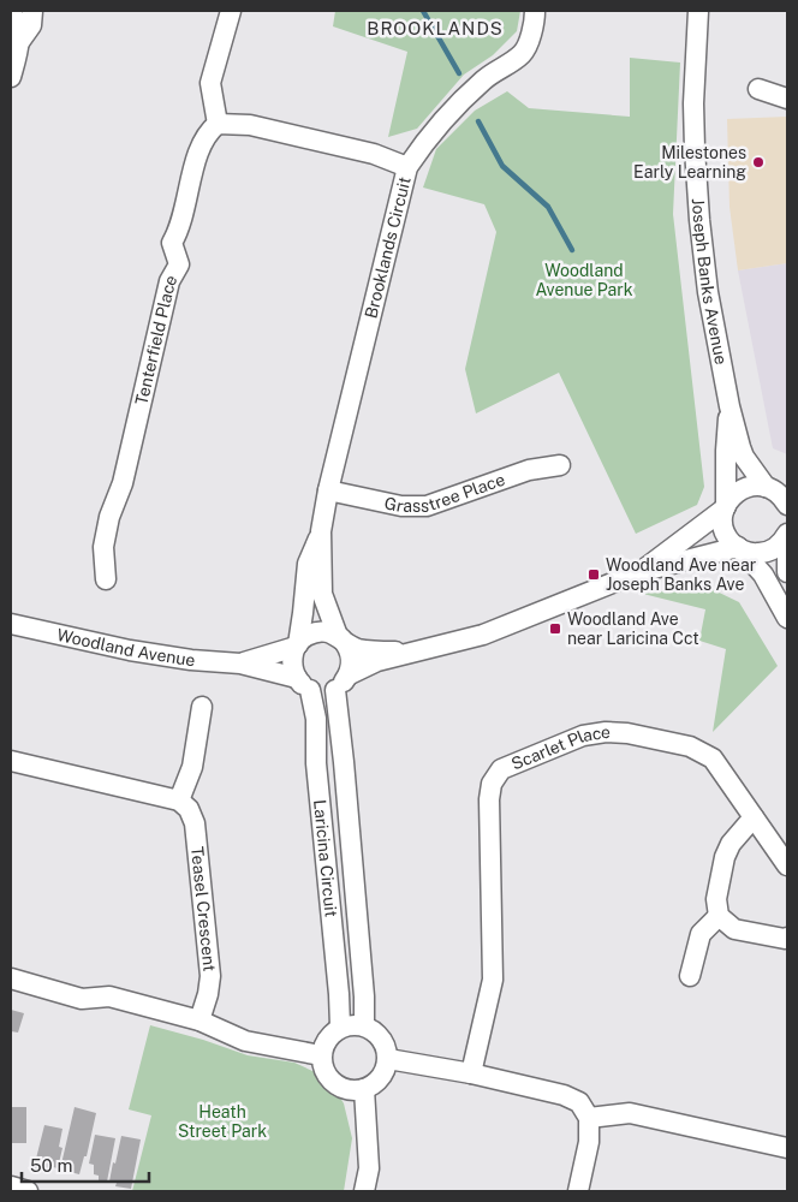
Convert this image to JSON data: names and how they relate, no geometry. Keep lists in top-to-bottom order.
{
  "streets": {
    "street": [
      "Brooklands Circuit",
      "Joseph Banks Avenue",
      "Tenterfield Place",
      "Grasstree Place",
      "Woodland Avenue",
      "Scarlet Place",
      "Laricina Circuit",
      "Teasel Crescent"
    ]
  },
  "crossings": [
    ["Brooklands Circuit", "Grasstree Place"],
    ["Brooklands Circuit", "Woodland Avenue"],
    ["Brooklands Circuit", "Laricina Circuit"],
    ["Joseph Banks Avenue", "Woodland Avenue"],
    ["Woodland Avenue", "Laricina Circuit"]
  ],
  "districts": ["BROOKLANDS"],
  "parks": ["Woodland Avenue Park", "Heath Street Park"],
  "places": {
    "other": ["Milestones Early Learning"],
    "transit": ["Woodland Ave near Joseph Banks Ave", "Woodland Ave near Laricina Cct"]
  },
  "scale_bar": "50 m"
}
